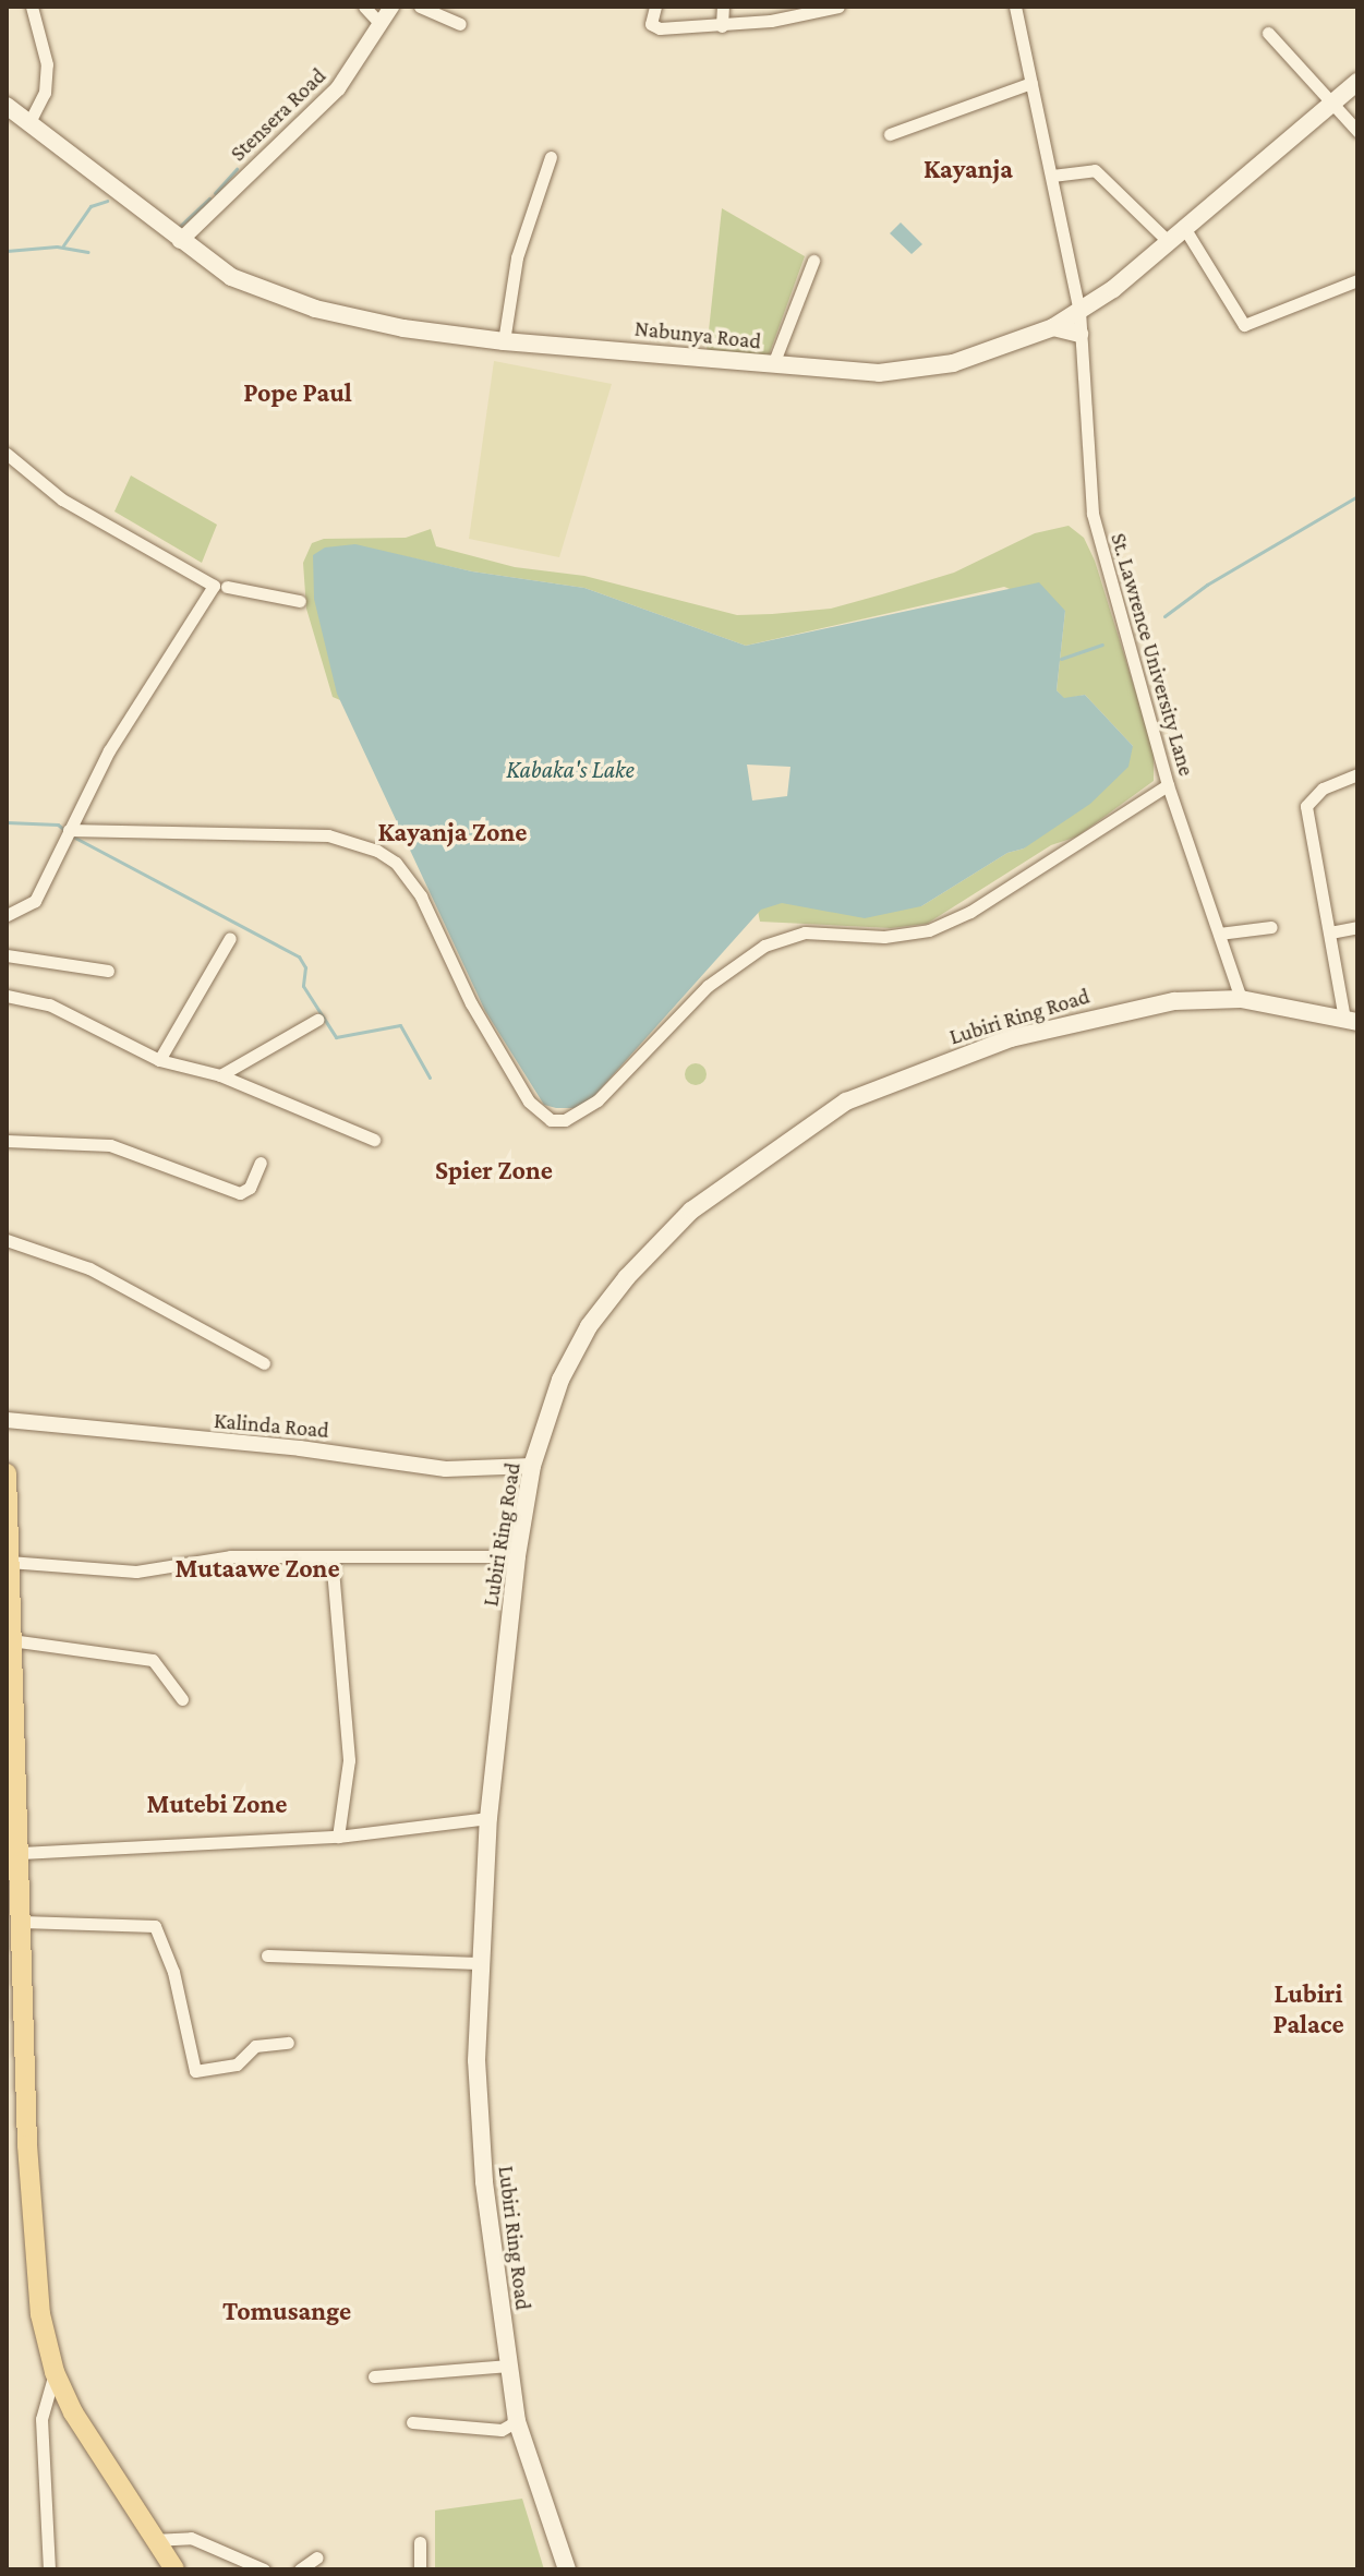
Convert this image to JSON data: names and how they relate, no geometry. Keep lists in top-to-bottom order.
{
  "streets": {
    "main road": ["Nabunya Road", "Lubiri Ring Road"],
    "street": ["Stensera Road", "St. Lawrence University Lane", "Kalinda Road"]
  },
  "crossings": [
    ["Stensera Road", "Nabunya Road"],
    ["Nabunya Road", "St. Lawrence University Lane"],
    ["St. Lawrence University Lane", "Lubiri Ring Road"],
    ["Lubiri Ring Road", "Kalinda Road"]
  ],
  "districts": [
    "Kayanja",
    "Pope Paul",
    "Kayanja Zone",
    "Spier Zone",
    "Mutaawe Zone",
    "Mutebi Zone",
    "Lubiri Palace",
    "Tomusange"
  ],
  "water": ["Kabaka's Lake"]
}
